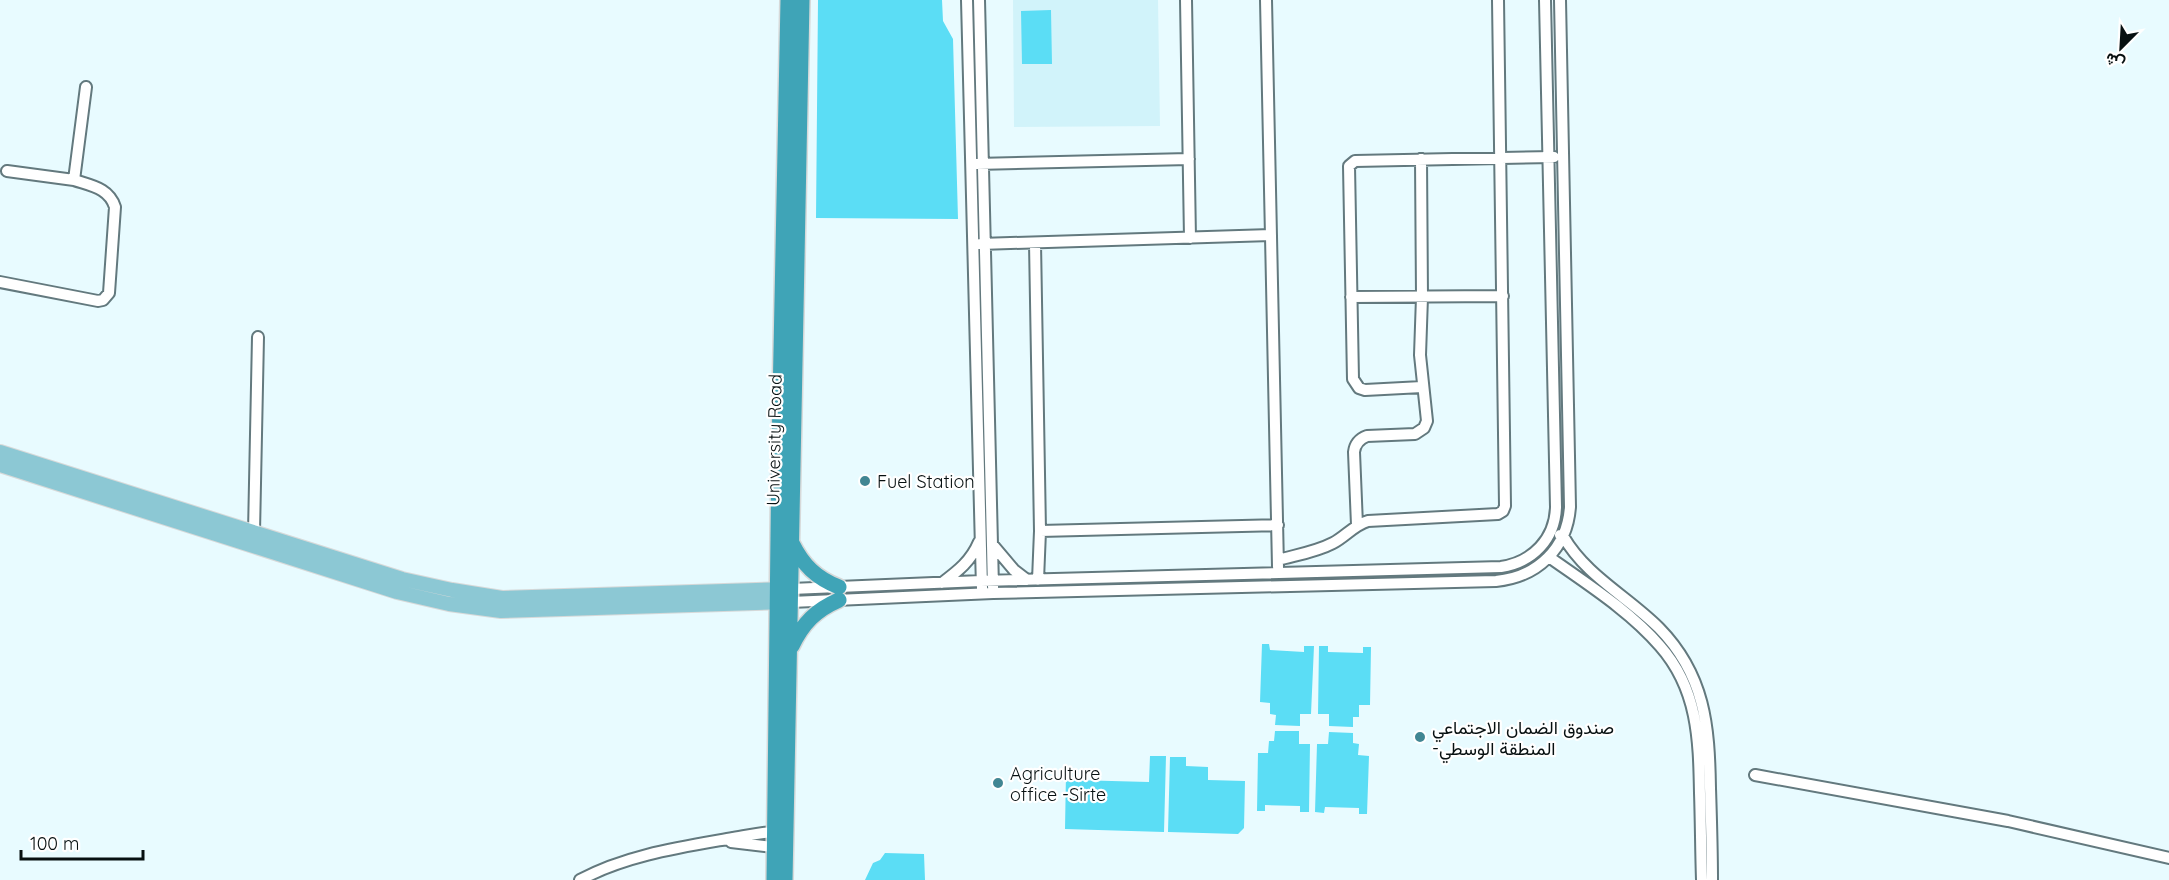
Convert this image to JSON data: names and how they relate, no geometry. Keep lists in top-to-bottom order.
{
  "streets": {
    "highway": ["University Road"]
  },
  "places": ["Fuel Station", "صندوق الضمان الاجتماعي -المنطقة الوسطي", "Agriculture office -Sirte"],
  "scale_bar": "100 m",
  "north": "bottom left"
}
